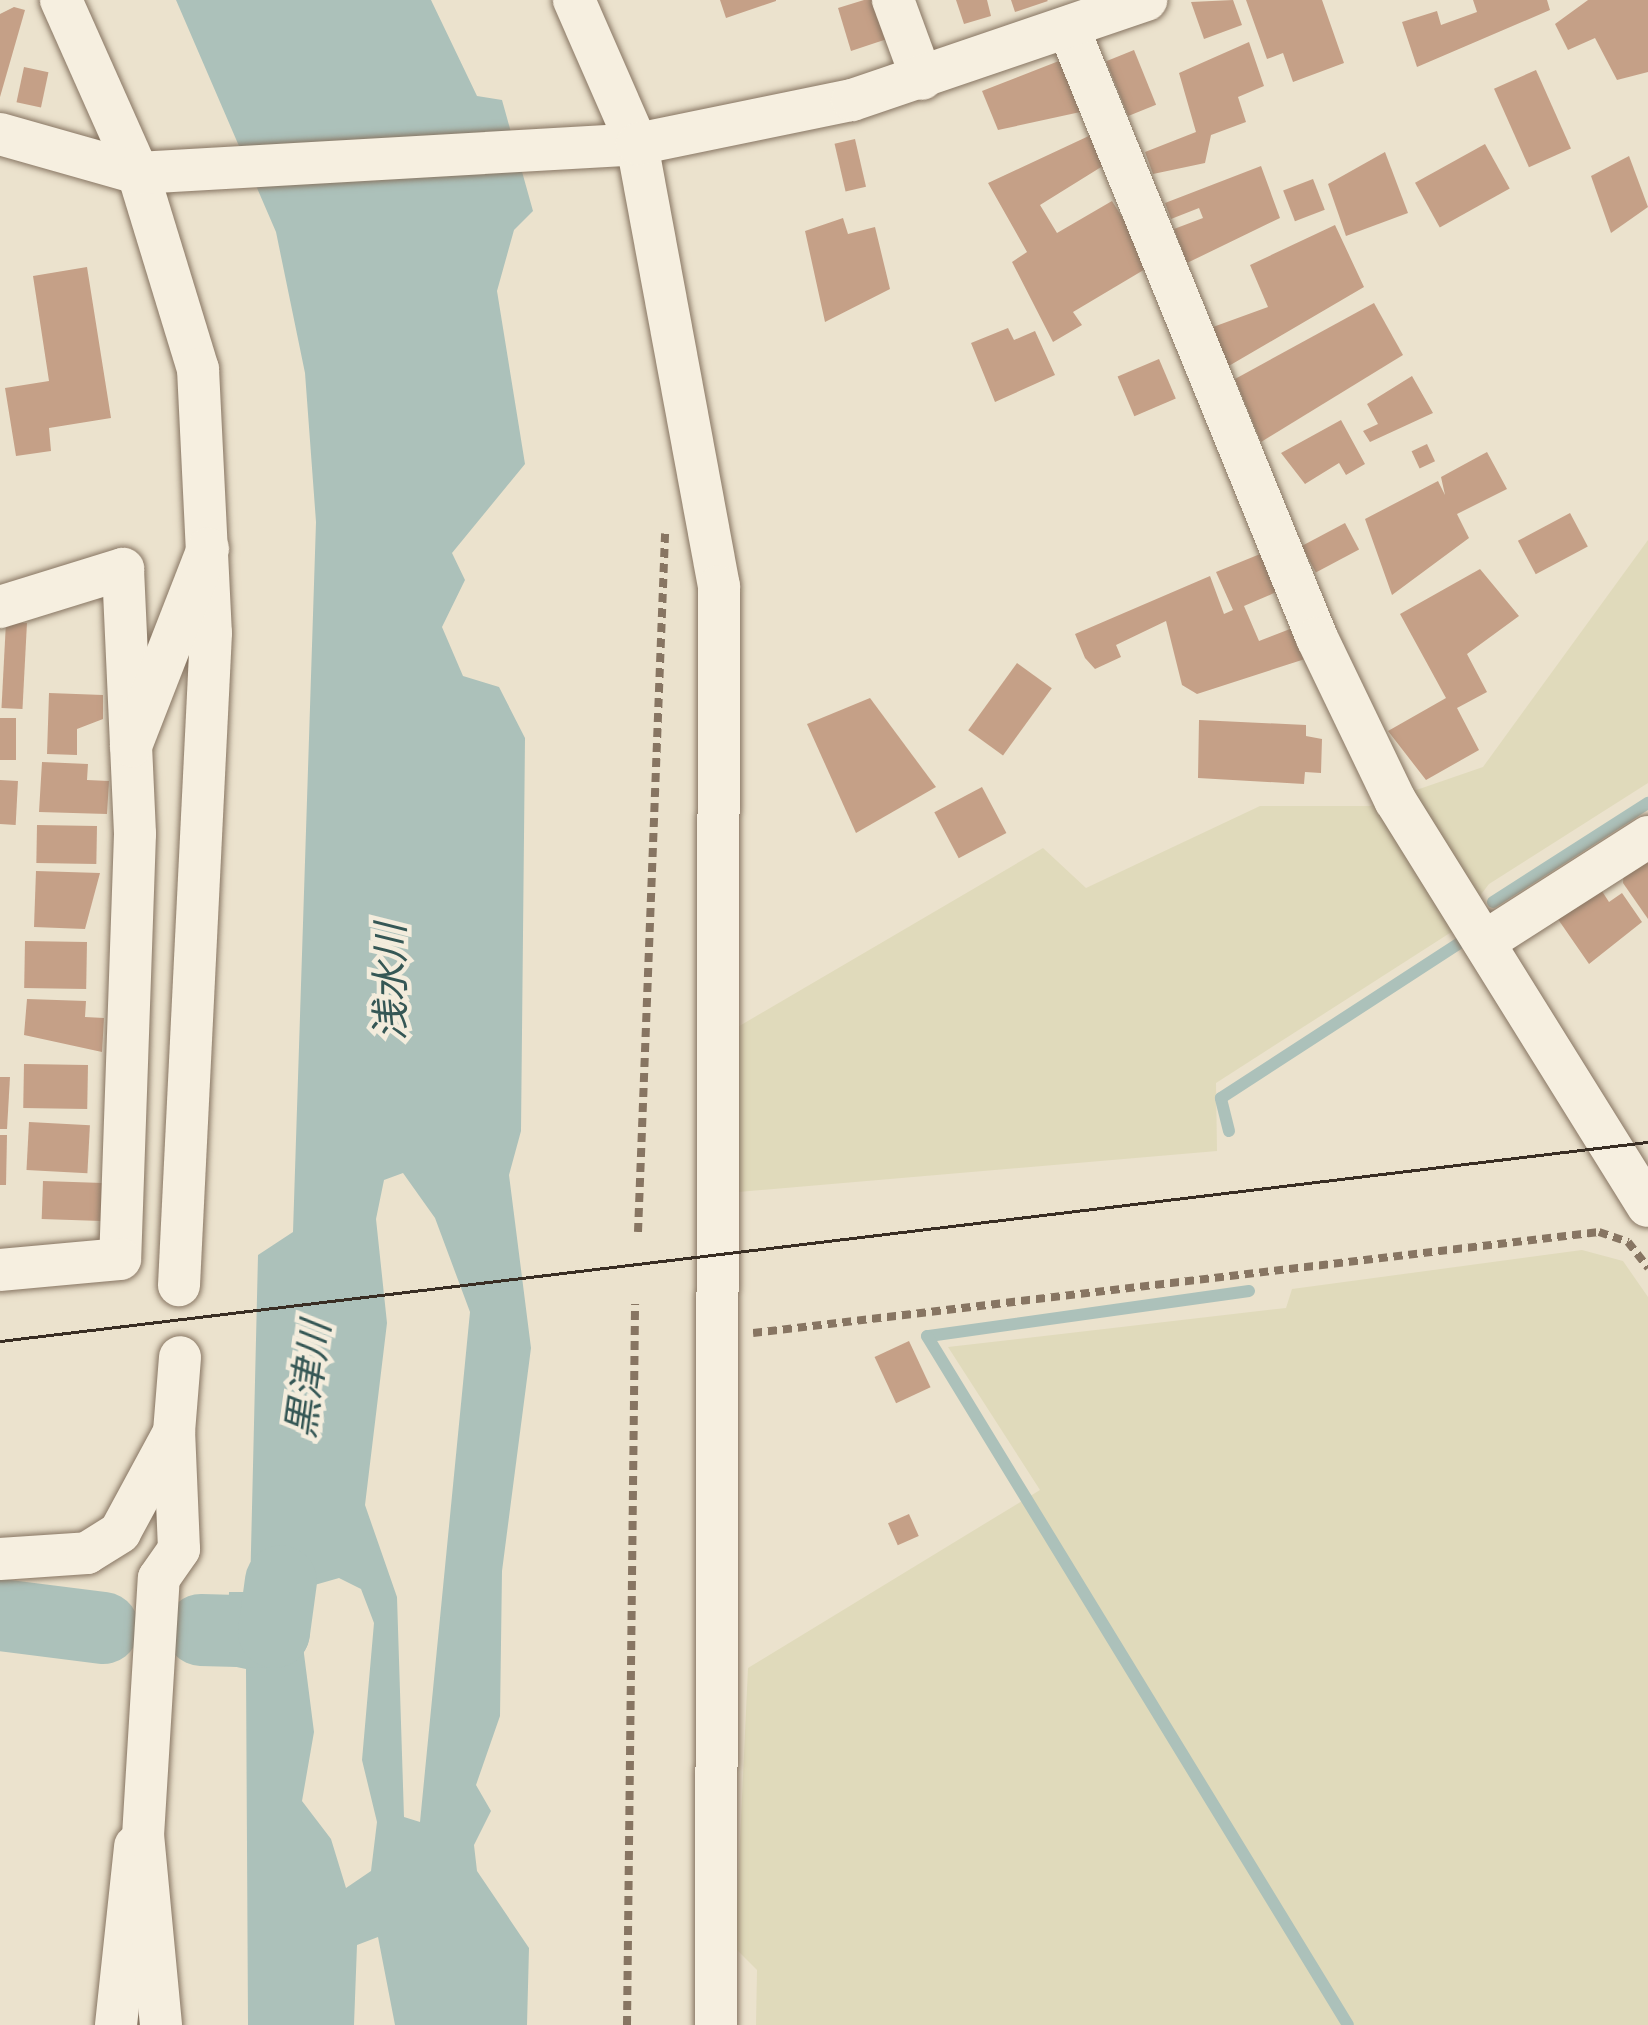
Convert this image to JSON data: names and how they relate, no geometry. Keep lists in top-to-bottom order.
{
  "water": ["浅水川", "黒津川"]
}
